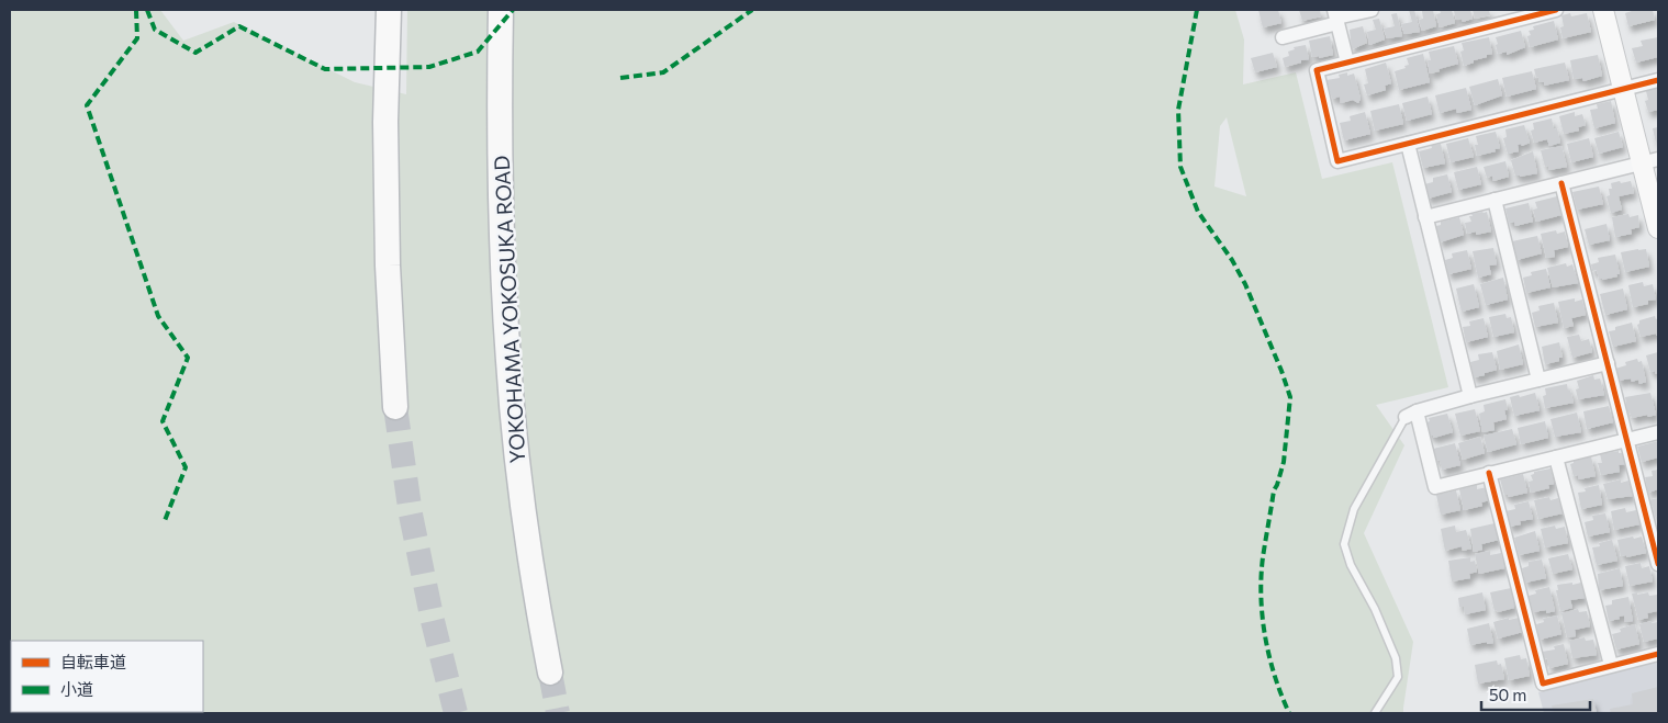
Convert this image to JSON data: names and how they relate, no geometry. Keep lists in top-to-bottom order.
{
  "streets": {
    "highway": ["YOKOHAMA YOKOSUKA ROAD"]
  },
  "legend": ["自転車道", "小道"],
  "scale_bar": "50 m"
}
